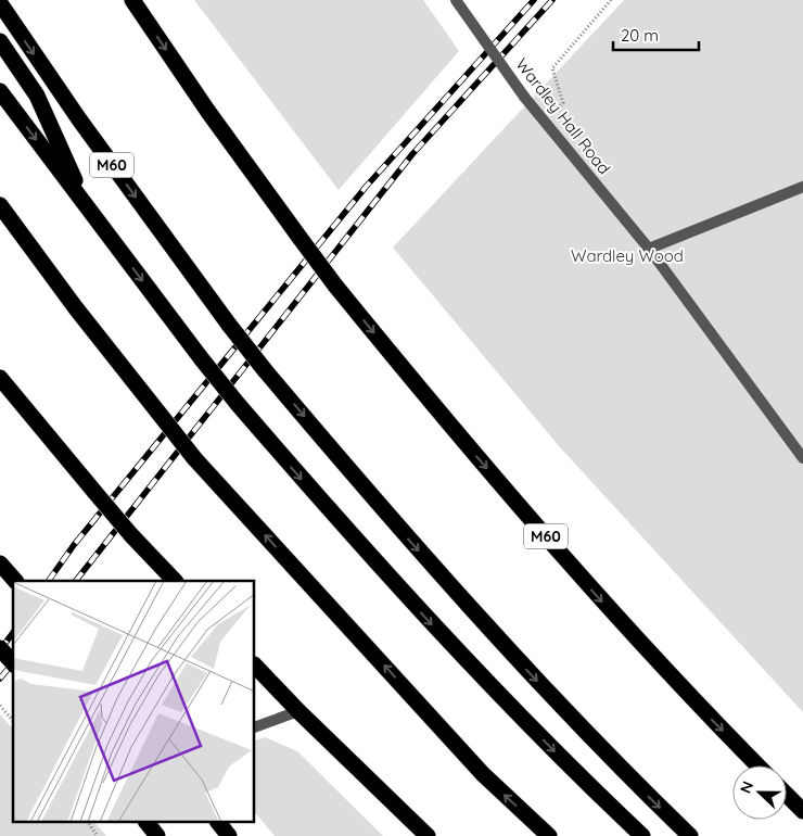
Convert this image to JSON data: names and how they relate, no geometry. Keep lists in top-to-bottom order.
{
  "streets": {
    "highway": ["M60"],
    "lane": ["Wardley Hall Road"]
  },
  "parks": ["Wardley Wood"],
  "scale_bar": "20 m",
  "north": "left"
}
